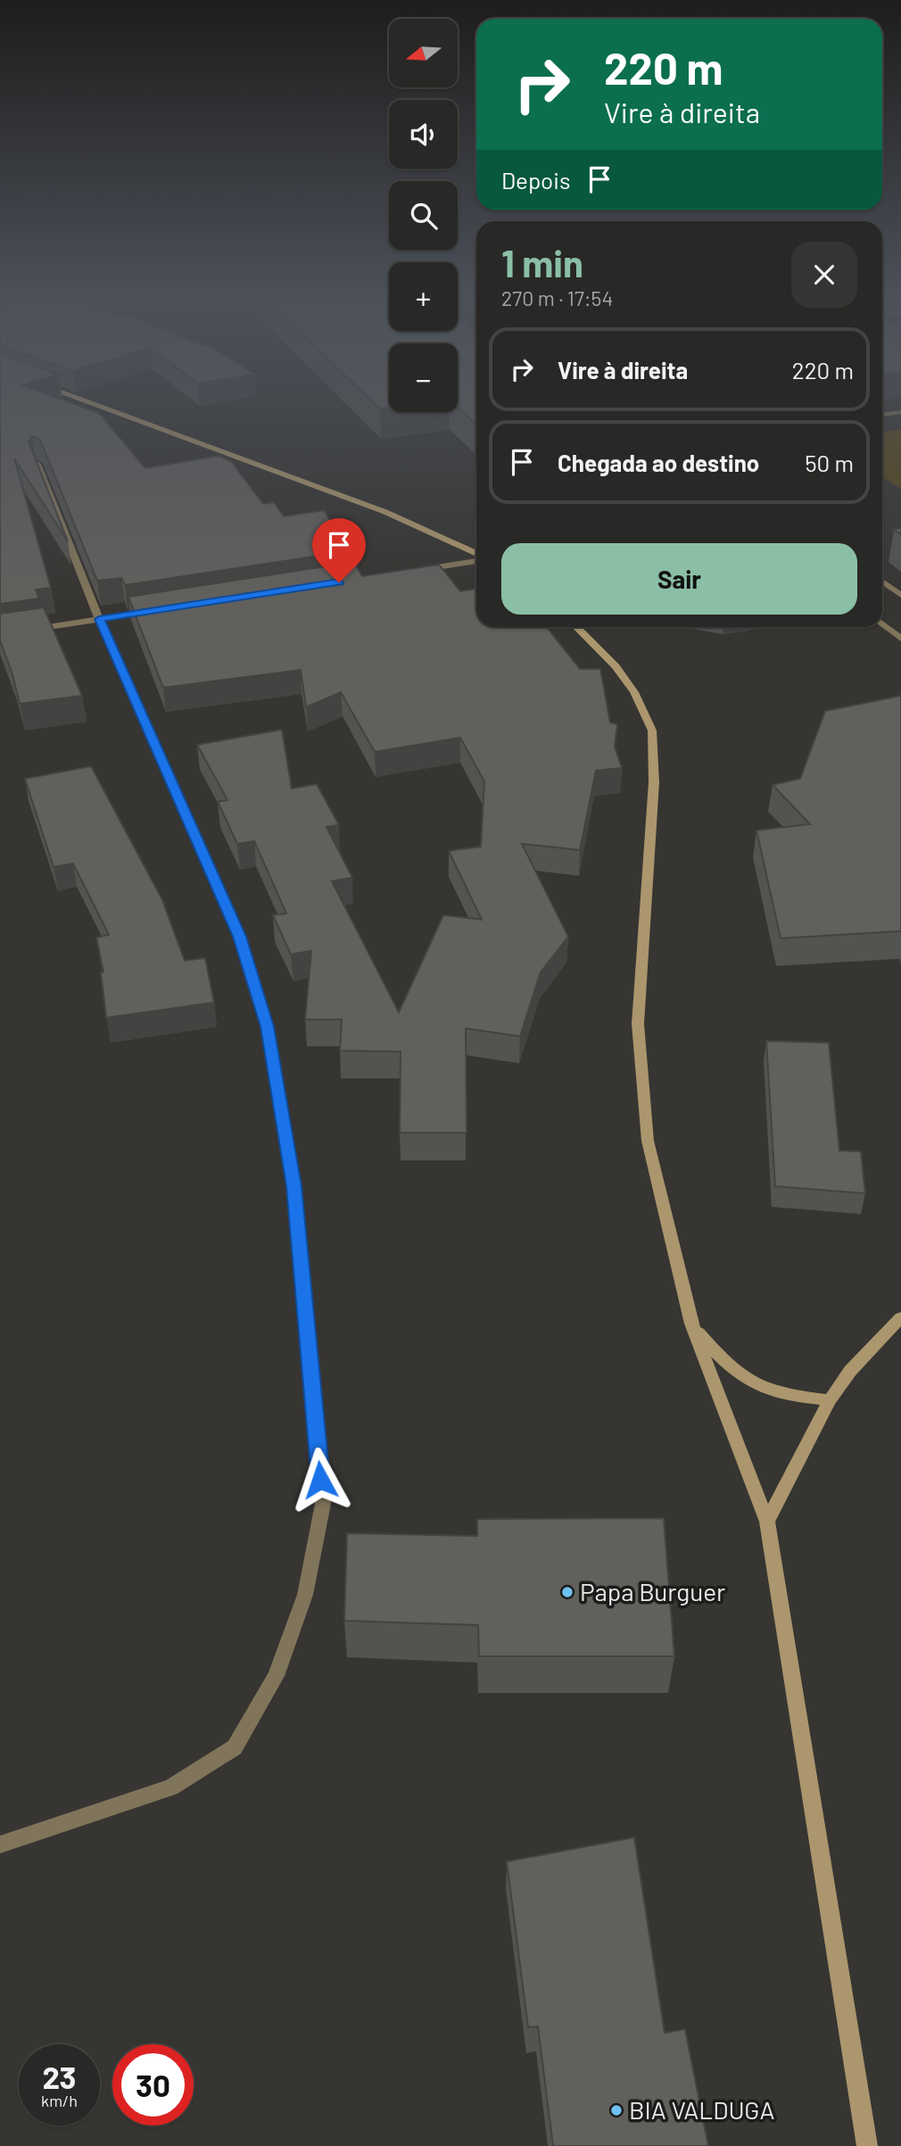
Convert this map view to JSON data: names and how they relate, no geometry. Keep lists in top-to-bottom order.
{
  "places": ["Papa Burguer", "BIA VALDUGA"],
  "north": "left",
  "page": {
    "map_buttons": ["+", "−"],
    "turn": ["220 m", "Vire à direita"],
    "then": "Depois",
    "heading": ["1 min", "270 m · 17:54"],
    "list": [
      {
        "name": "Vire à direita",
        "value": "220 m"
      },
      {
        "name": "Chegada ao destino",
        "value": "50 m"
      }
    ],
    "buttons": "Sair",
    "speed": "23 km/h",
    "limit": "30"
  }
}
